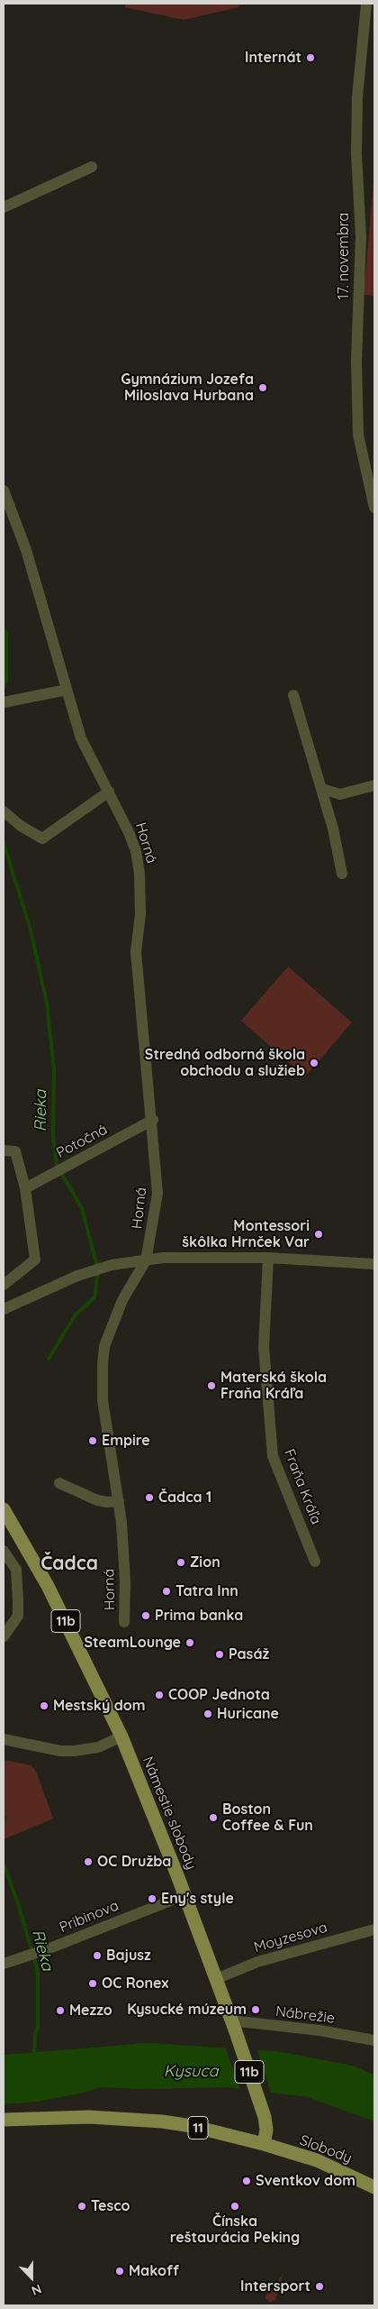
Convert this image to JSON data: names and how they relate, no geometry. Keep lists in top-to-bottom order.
{
  "streets": {
    "main road": [
      "11b",
      "Námestie slobody",
      "11",
      "Slobody"
    ],
    "street": [
      "17. novembra",
      "Horná",
      "Potočná",
      "Fraňa Kráľa",
      "Pribinova",
      "Moyzesova",
      "Nábrežie"
    ]
  },
  "crossings": [
    ["Horná", "Potočná"],
    ["Námestie slobody", "Pribinova"],
    ["Námestie slobody", "Moyzesova"],
    ["Námestie slobody", "Nábrežie"],
    ["Námestie slobody", "11"],
    ["Námestie slobody", "Slobody"],
    ["11", "Slobody"]
  ],
  "districts": ["Čadca"],
  "water": ["Rieka", "Kysuca"],
  "places": [
    "Internát",
    "Gymnázium Jozefa Miloslava Hurbana",
    "Stredná odborná škola obchodu a služieb",
    "Montessori škôlka Hrnček Var",
    "Materská škola Fraňa Kráľa",
    "Empire",
    "Čadca 1",
    "Zion",
    "Tatra Inn",
    "Prima banka",
    "SteamLounge",
    "Pasáž",
    "COOP Jednota",
    "Mestský dom",
    "Huricane",
    "Boston Coffee & Fun",
    "OC Družba",
    "Eny's style",
    "Bajusz",
    "OC Ronex",
    "Kysucké múzeum",
    "Mezzo",
    "Sventkov dom",
    "Tesco",
    "Čínska reštaurácia Peking",
    "Makoff",
    "Intersport"
  ],
  "north": "bottom"
}
